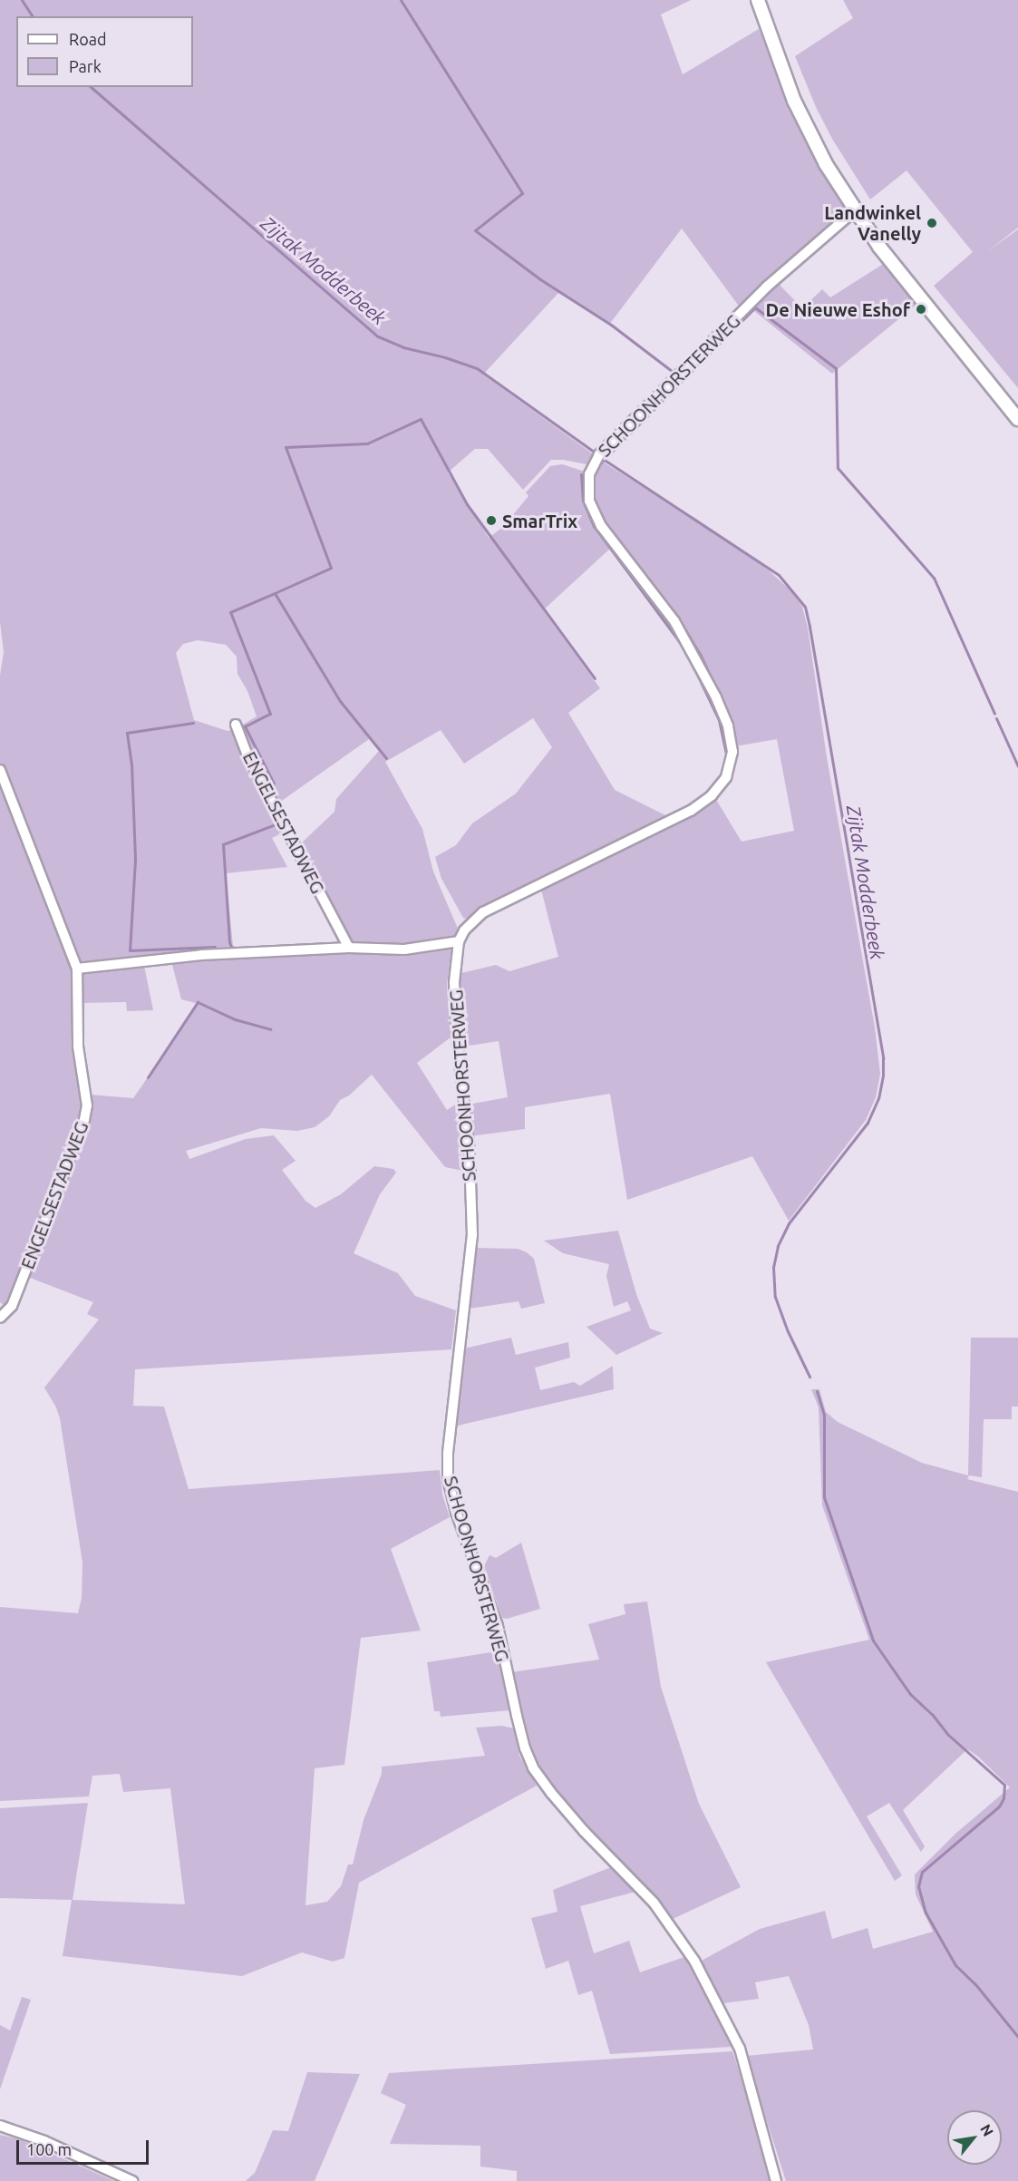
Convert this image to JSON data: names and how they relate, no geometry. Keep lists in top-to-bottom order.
{
  "streets": {
    "street": ["SCHOONHORSTERWEG", "ENGELSESTADWEG"]
  },
  "water": ["Zijtak Modderbeek"],
  "places": ["Landwinkel Vanelly", "De Nieuwe Eshof", "SmarTrix"],
  "legend": ["Road", "Park"],
  "scale_bar": "100 m",
  "north": "top right"
}
